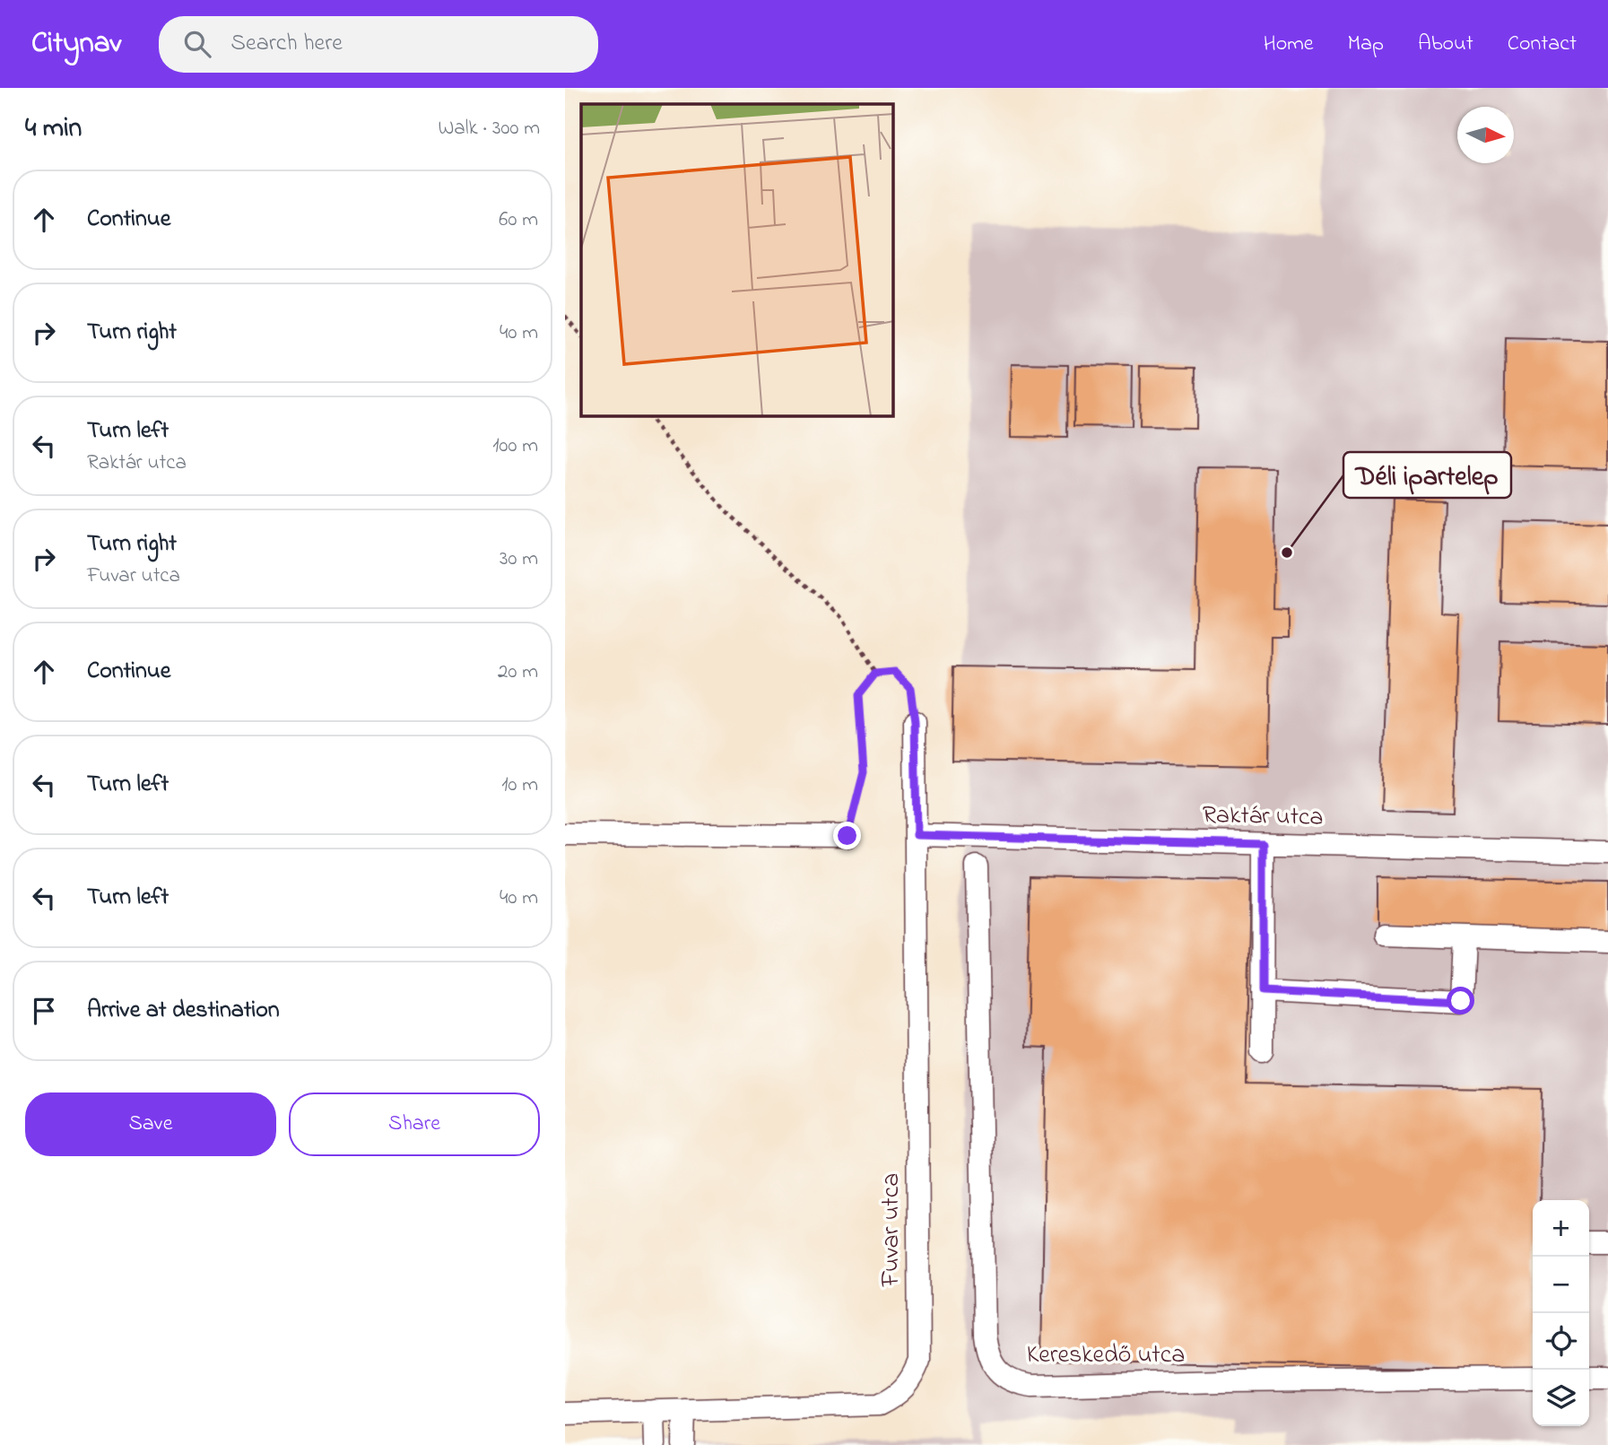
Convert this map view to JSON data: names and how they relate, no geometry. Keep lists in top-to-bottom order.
{
  "streets": {
    "street": ["Raktár utca", "Fuvar utca", "Kereskedő utca"]
  },
  "crossings": [
    ["Raktár utca", "Fuvar utca"]
  ],
  "places": ["Déli ipartelep"],
  "north": "right",
  "page": {
    "header": "Citynav",
    "search": "Search here",
    "nav": [
      "Home",
      "Map",
      "About",
      "Contact"
    ],
    "heading": ["4 min", "Walk · 300 m"],
    "list": [
      ["Continue", "60 m"],
      ["Turn right", "40 m"],
      ["Turn left", "Raktár utca", "100 m"],
      ["Turn right", "Fuvar utca", "30 m"],
      ["Continue", "20 m"],
      ["Turn left", "10 m"],
      ["Turn left", "40 m"],
      "Arrive at destination"
    ],
    "buttons": ["Save", "Share"],
    "map_buttons": ["+", "−"]
  }
}
